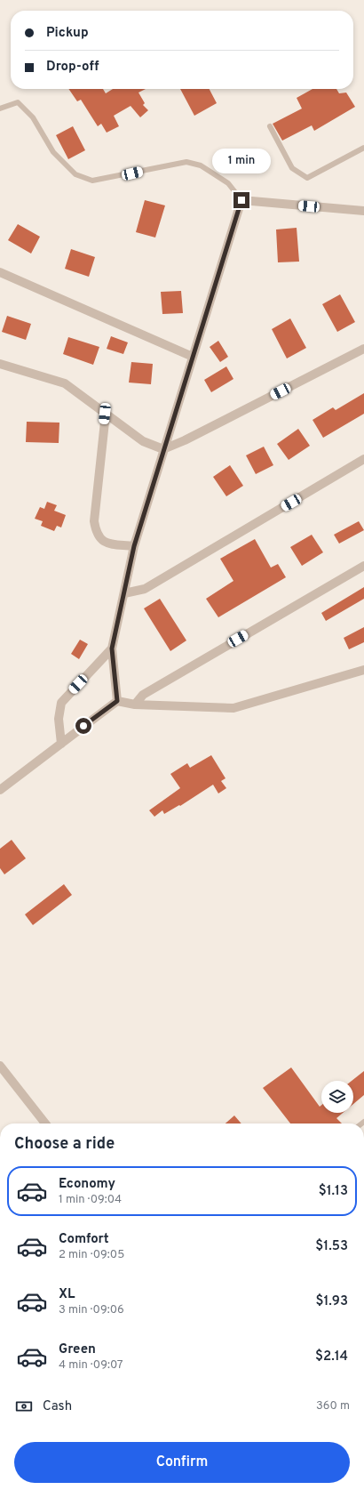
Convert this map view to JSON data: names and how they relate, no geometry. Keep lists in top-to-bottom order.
{
  "page": {
    "banner": ["Pickup", "Drop-off"],
    "bubble": "1 min",
    "heading": "Choose a ride",
    "list": [
      {
        "name": "Economy",
        "note": "1 min · 09:04",
        "value": "$1.13"
      },
      {
        "name": "Comfort",
        "note": "2 min · 09:05",
        "value": "$1.53"
      },
      {
        "name": "XL",
        "note": "3 min · 09:06",
        "value": "$1.93"
      },
      {
        "name": "Green",
        "note": "4 min · 09:07",
        "value": "$2.14"
      }
    ],
    "pay": ["Cash", "360 m"],
    "buttons": "Confirm"
  }
}
